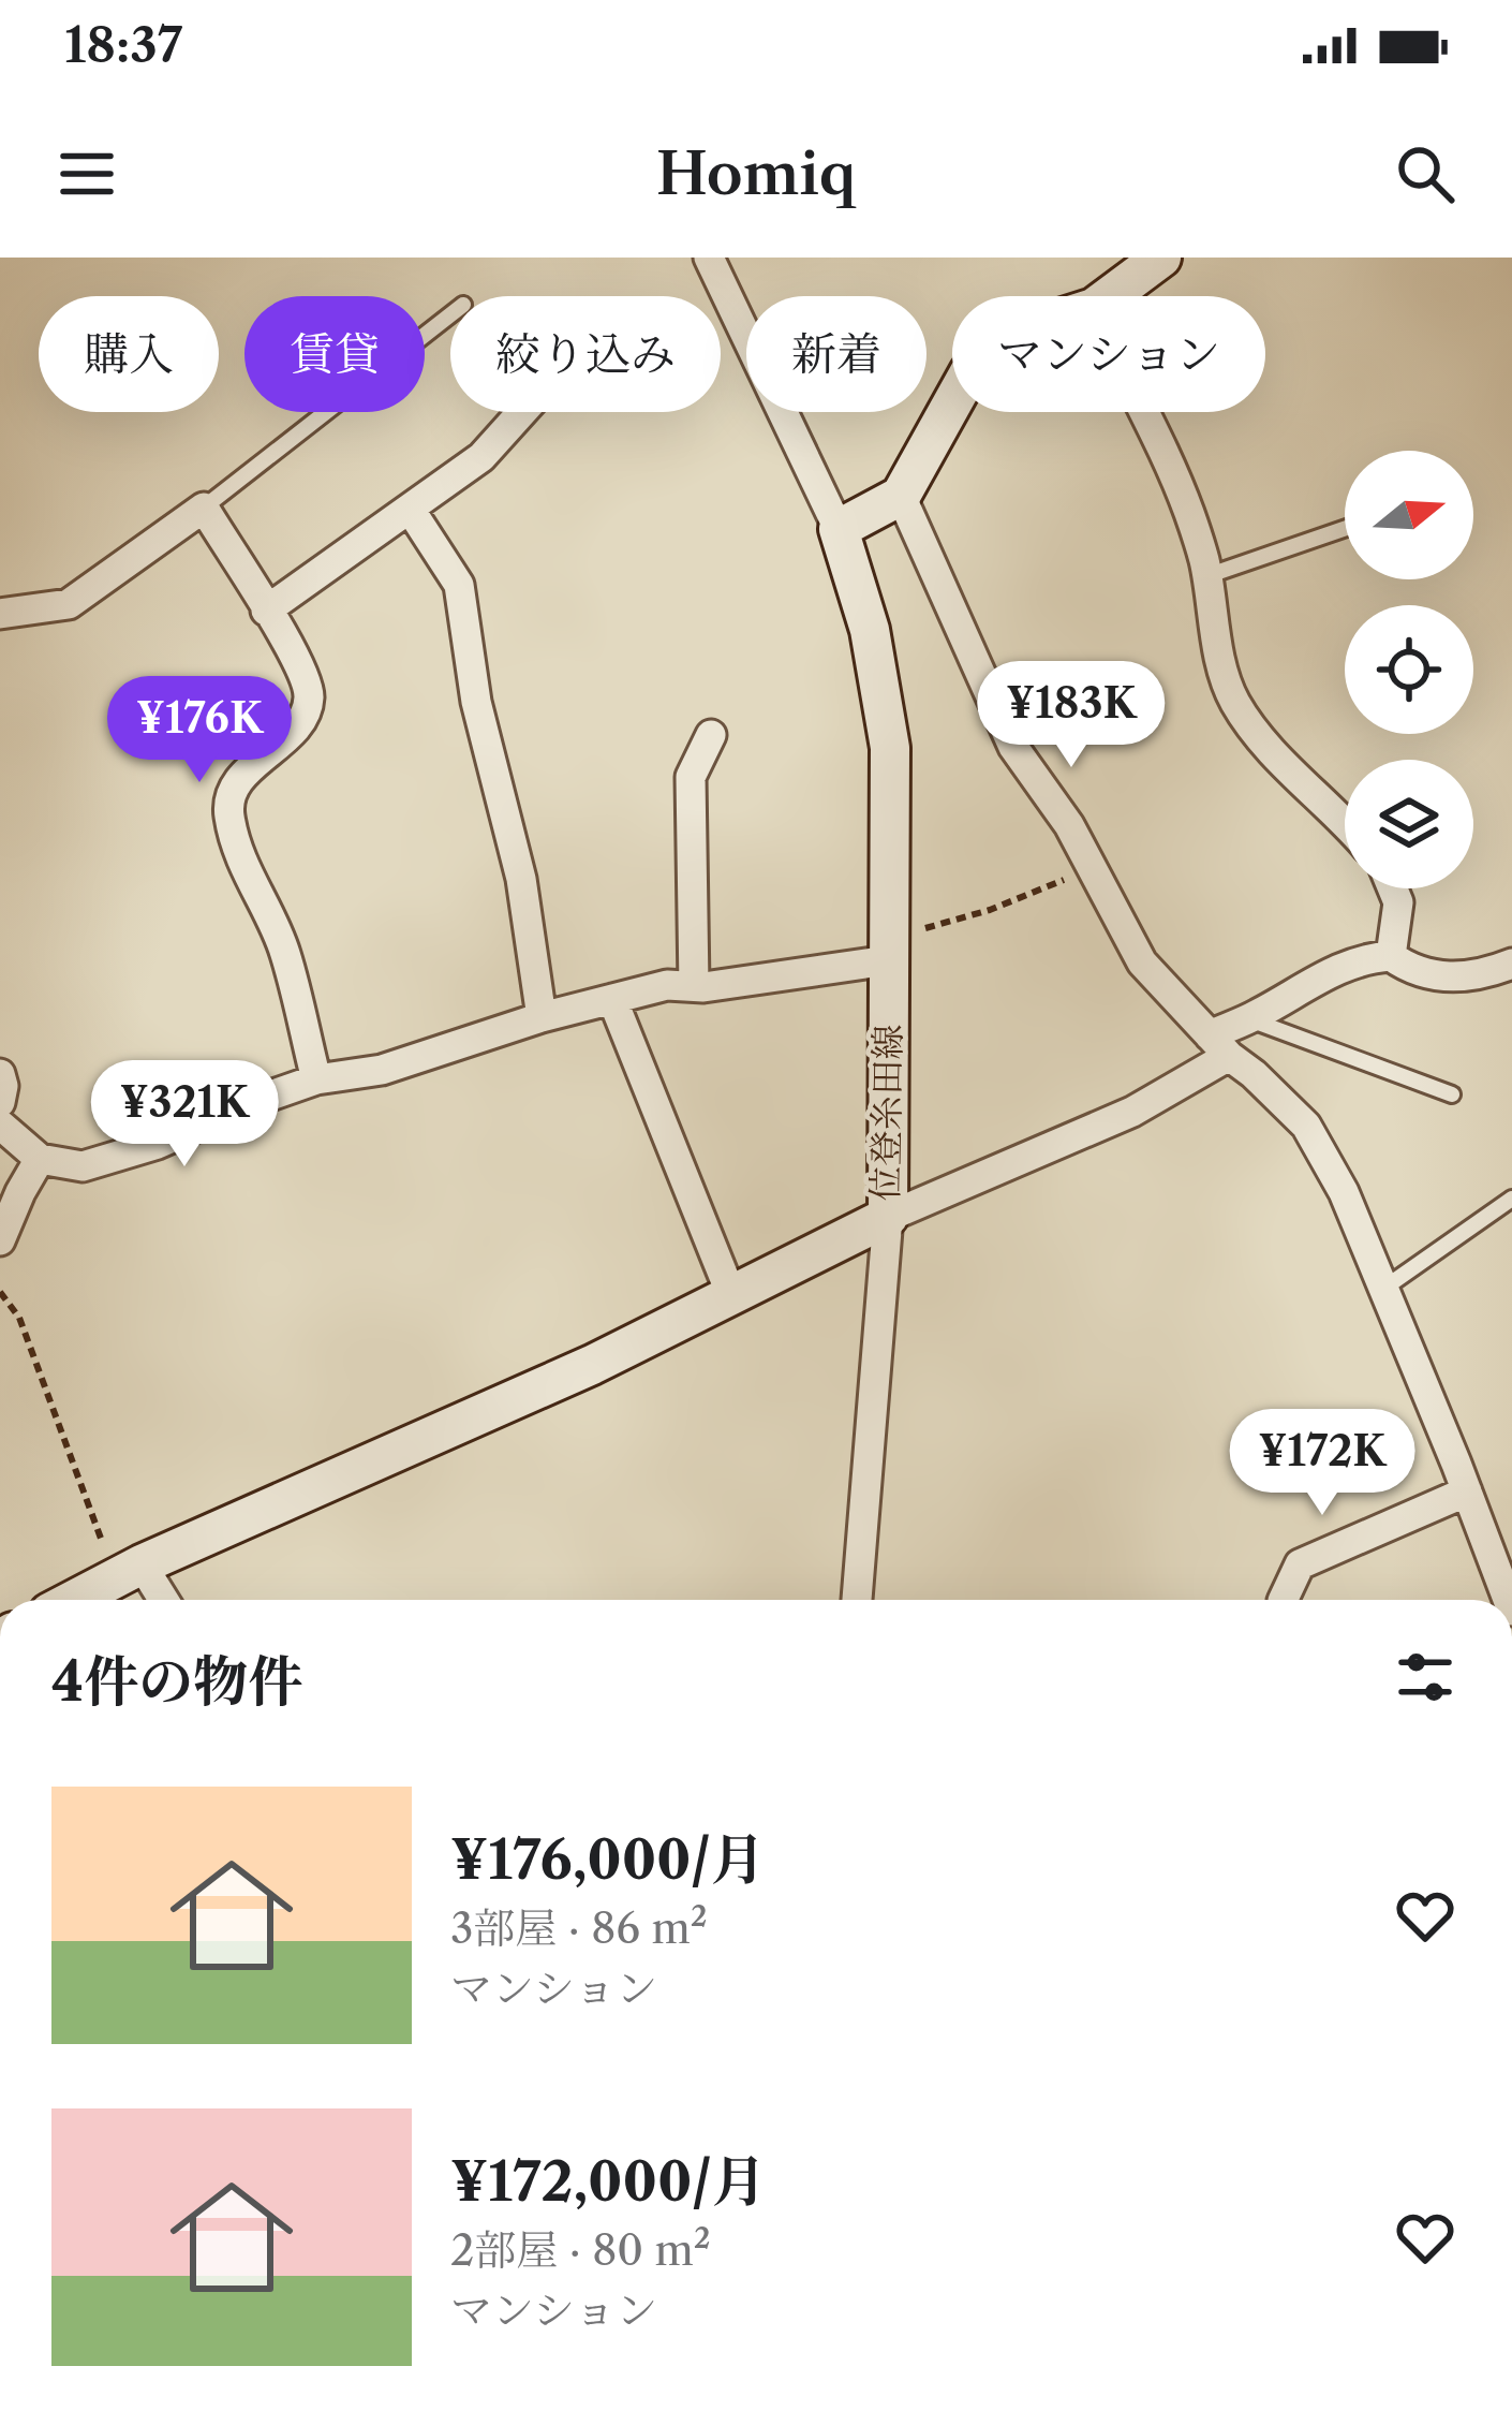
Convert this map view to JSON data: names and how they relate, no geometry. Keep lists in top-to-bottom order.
{
  "streets": {
    "main road": ["位登糸田線"]
  },
  "north": "right",
  "page": {
    "status": "18:37",
    "header": "Homiq",
    "chip": [
      "購入",
      "賃貸",
      "絞り込み",
      "新着",
      "マンション"
    ],
    "price": [
      "¥183K",
      "¥176K",
      "¥321K",
      "¥172K"
    ],
    "heading": "4件の物件",
    "list": [
      {
        "name": "¥176,000/月",
        "note": "3部屋 · 86 m² · マンション"
      },
      {
        "name": "¥172,000/月",
        "note": "2部屋 · 80 m² · マンション"
      }
    ]
  }
}
